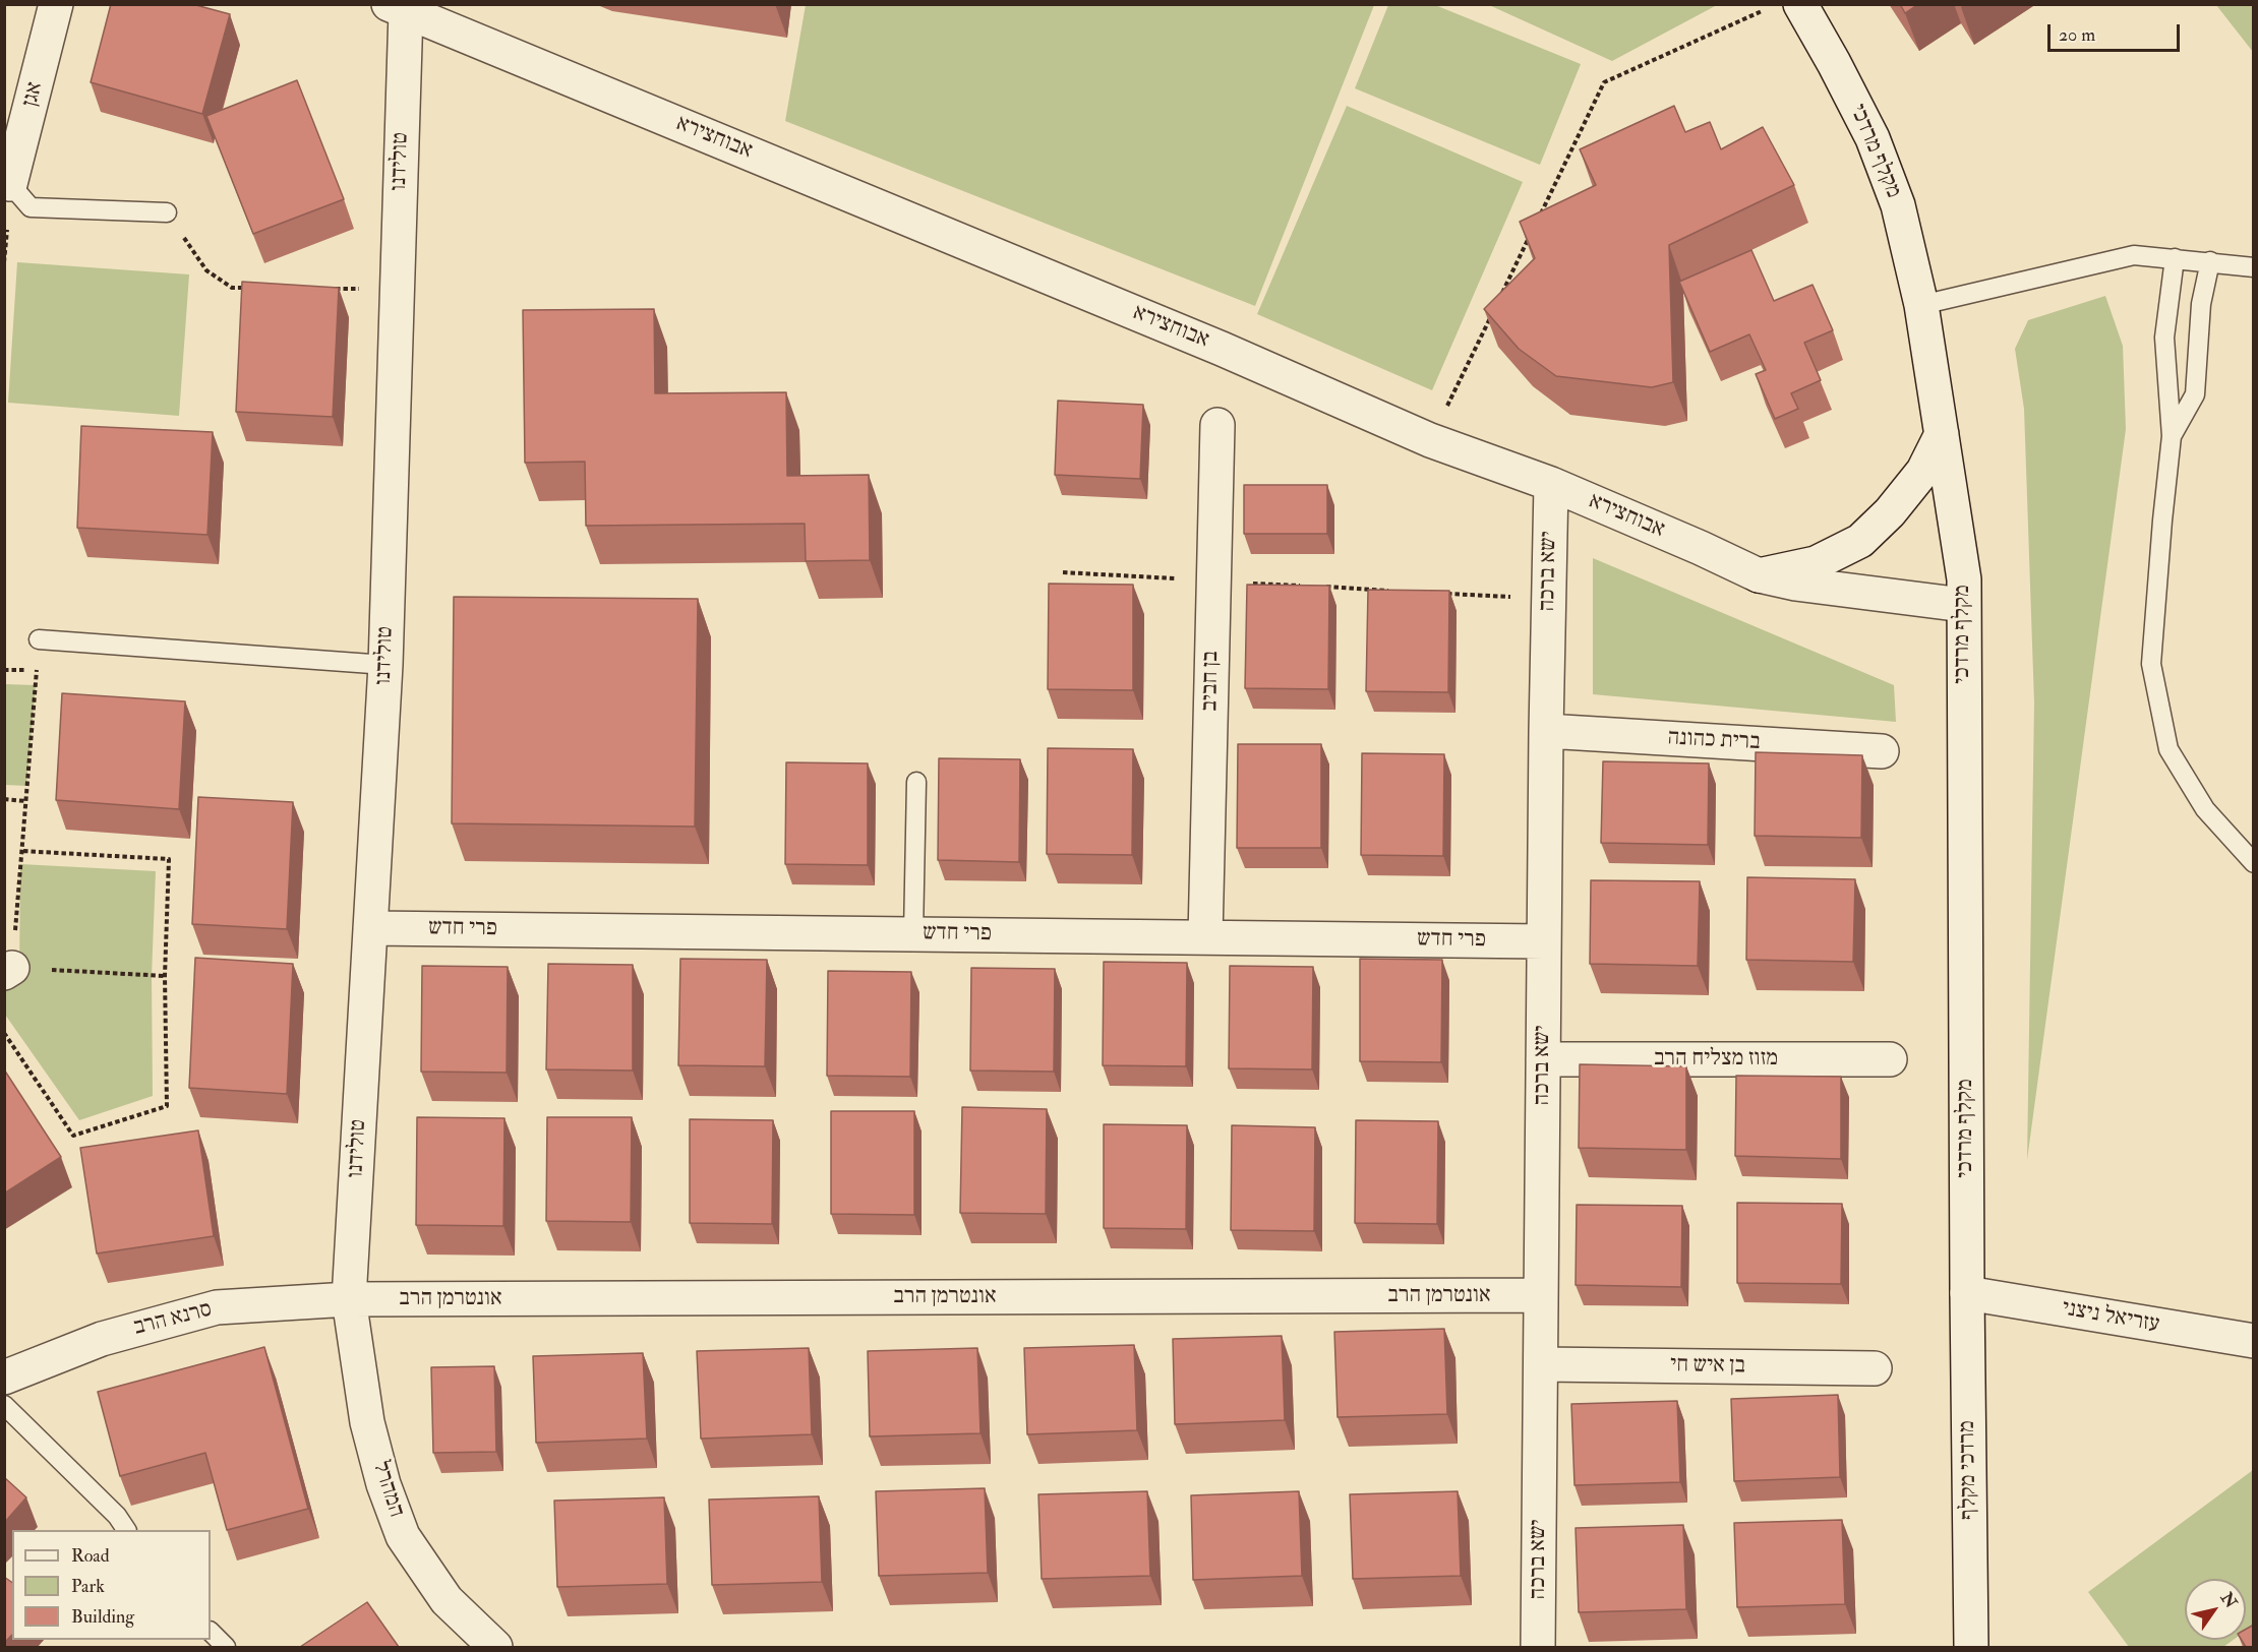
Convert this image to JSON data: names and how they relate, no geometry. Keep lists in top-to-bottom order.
{
  "streets": {
    "street": [
      "אגן",
      "אבוחצירא",
      "מקלף מרדכי",
      "טולידנו",
      "ישא ברכה",
      "בן חביב",
      "ברית כהונה",
      "פרי חדש",
      "מזוז מצליח הרב",
      "אונטרמן הרב",
      "עזריאל ניצני",
      "סרנא הרב",
      "בן איש חי",
      "מרדכי מקלף",
      "המהרל"
    ]
  },
  "crossings": [
    ["אבוחצירא", "מקלף מרדכי"],
    ["אבוחצירא", "טולידנו"],
    ["אבוחצירא", "ישא ברכה"],
    ["מקלף מרדכי", "עזריאל ניצני"],
    ["מקלף מרדכי", "מרדכי מקלף"],
    ["טולידנו", "פרי חדש"],
    ["טולידנו", "אונטרמן הרב"],
    ["טולידנו", "סרנא הרב"],
    ["טולידנו", "המהרל"],
    ["ישא ברכה", "ברית כהונה"],
    ["ישא ברכה", "פרי חדש"],
    ["ישא ברכה", "מזוז מצליח הרב"],
    ["ישא ברכה", "אונטרמן הרב"],
    ["ישא ברכה", "בן איש חי"],
    ["בן חביב", "פרי חדש"],
    ["אונטרמן הרב", "סרנא הרב"],
    ["אונטרמן הרב", "המהרל"],
    ["עזריאל ניצני", "מרדכי מקלף"],
    ["סרנא הרב", "המהרל"]
  ],
  "legend": ["Road", "Park", "Building"],
  "scale_bar": "20 m",
  "north": "top right"
}
